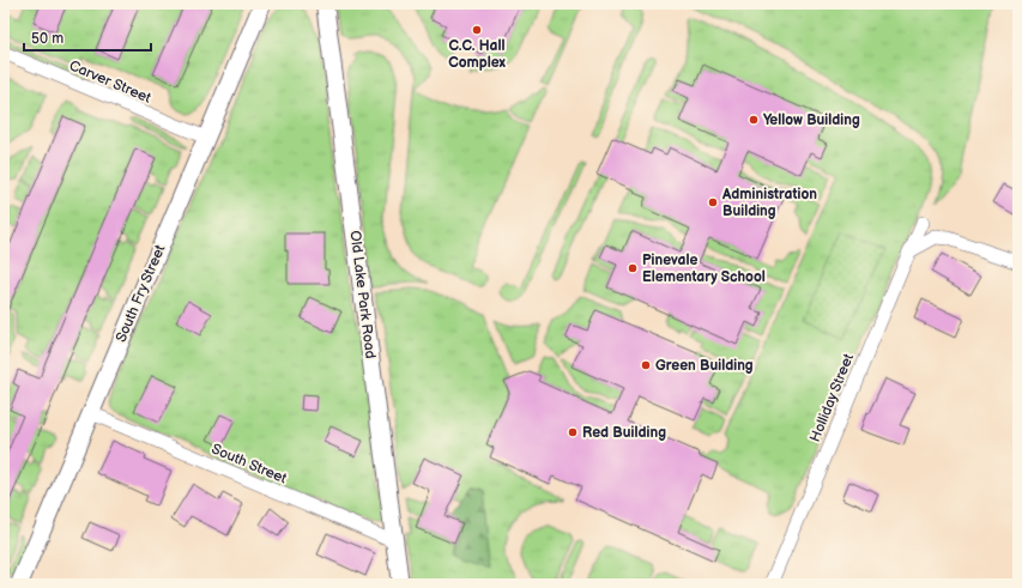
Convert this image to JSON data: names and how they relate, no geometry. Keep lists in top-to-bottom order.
{
  "streets": {
    "street": [
      "Carver Street",
      "South Fry Street",
      "Old Lake Park Road",
      "Holliday Street",
      "South Street"
    ]
  },
  "crossings": [
    ["Carver Street", "South Fry Street"],
    ["South Fry Street", "South Street"],
    ["Old Lake Park Road", "South Street"]
  ],
  "places": [
    "C.C. Hall Complex",
    "Yellow Building",
    "Administration Building",
    "Pinevale Elementary School",
    "Green Building",
    "Red Building"
  ],
  "scale_bar": "50 m"
}
